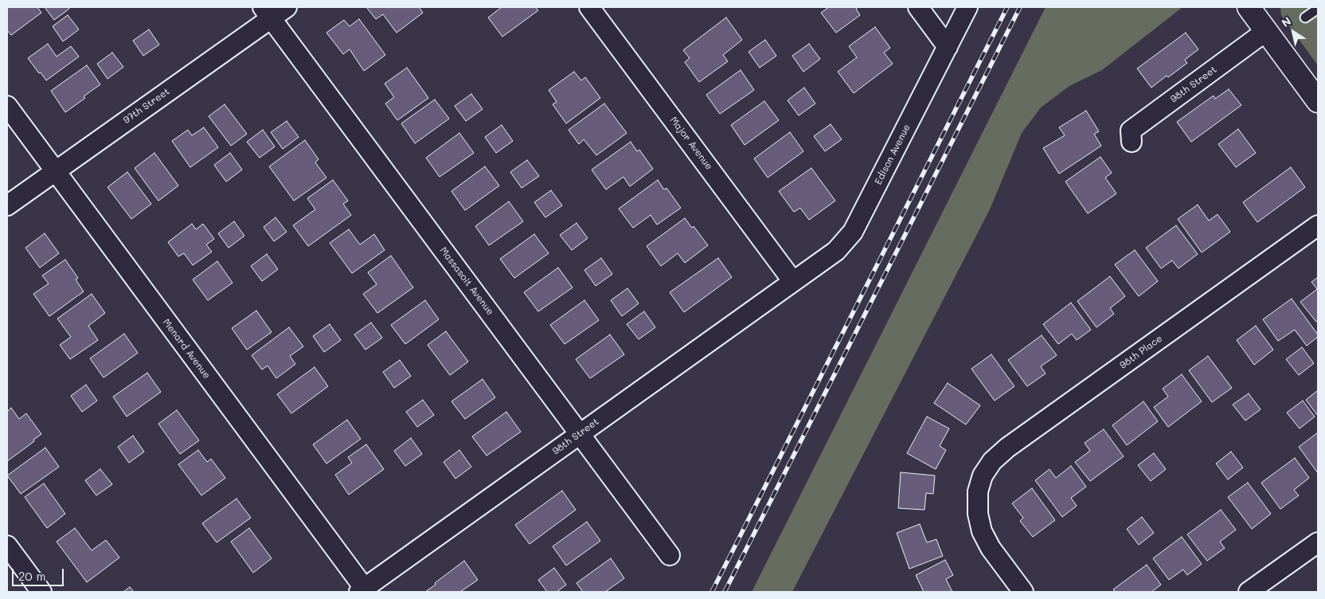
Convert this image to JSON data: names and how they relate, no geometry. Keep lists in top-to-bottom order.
{
  "streets": {
    "street": [
      "98th Street",
      "97th Street",
      "Major Avenue",
      "Edison Avenue",
      "Massasoit Avenue",
      "Menard Avenue",
      "98th Place"
    ]
  },
  "crossings": [
    ["98th Street", "Major Avenue"],
    ["98th Street", "Edison Avenue"],
    ["98th Street", "Massasoit Avenue"],
    ["98th Street", "Menard Avenue"],
    ["97th Street", "Massasoit Avenue"],
    ["97th Street", "Menard Avenue"],
    ["Major Avenue", "Edison Avenue"]
  ],
  "scale_bar": "20 m",
  "north": "top left"
}
